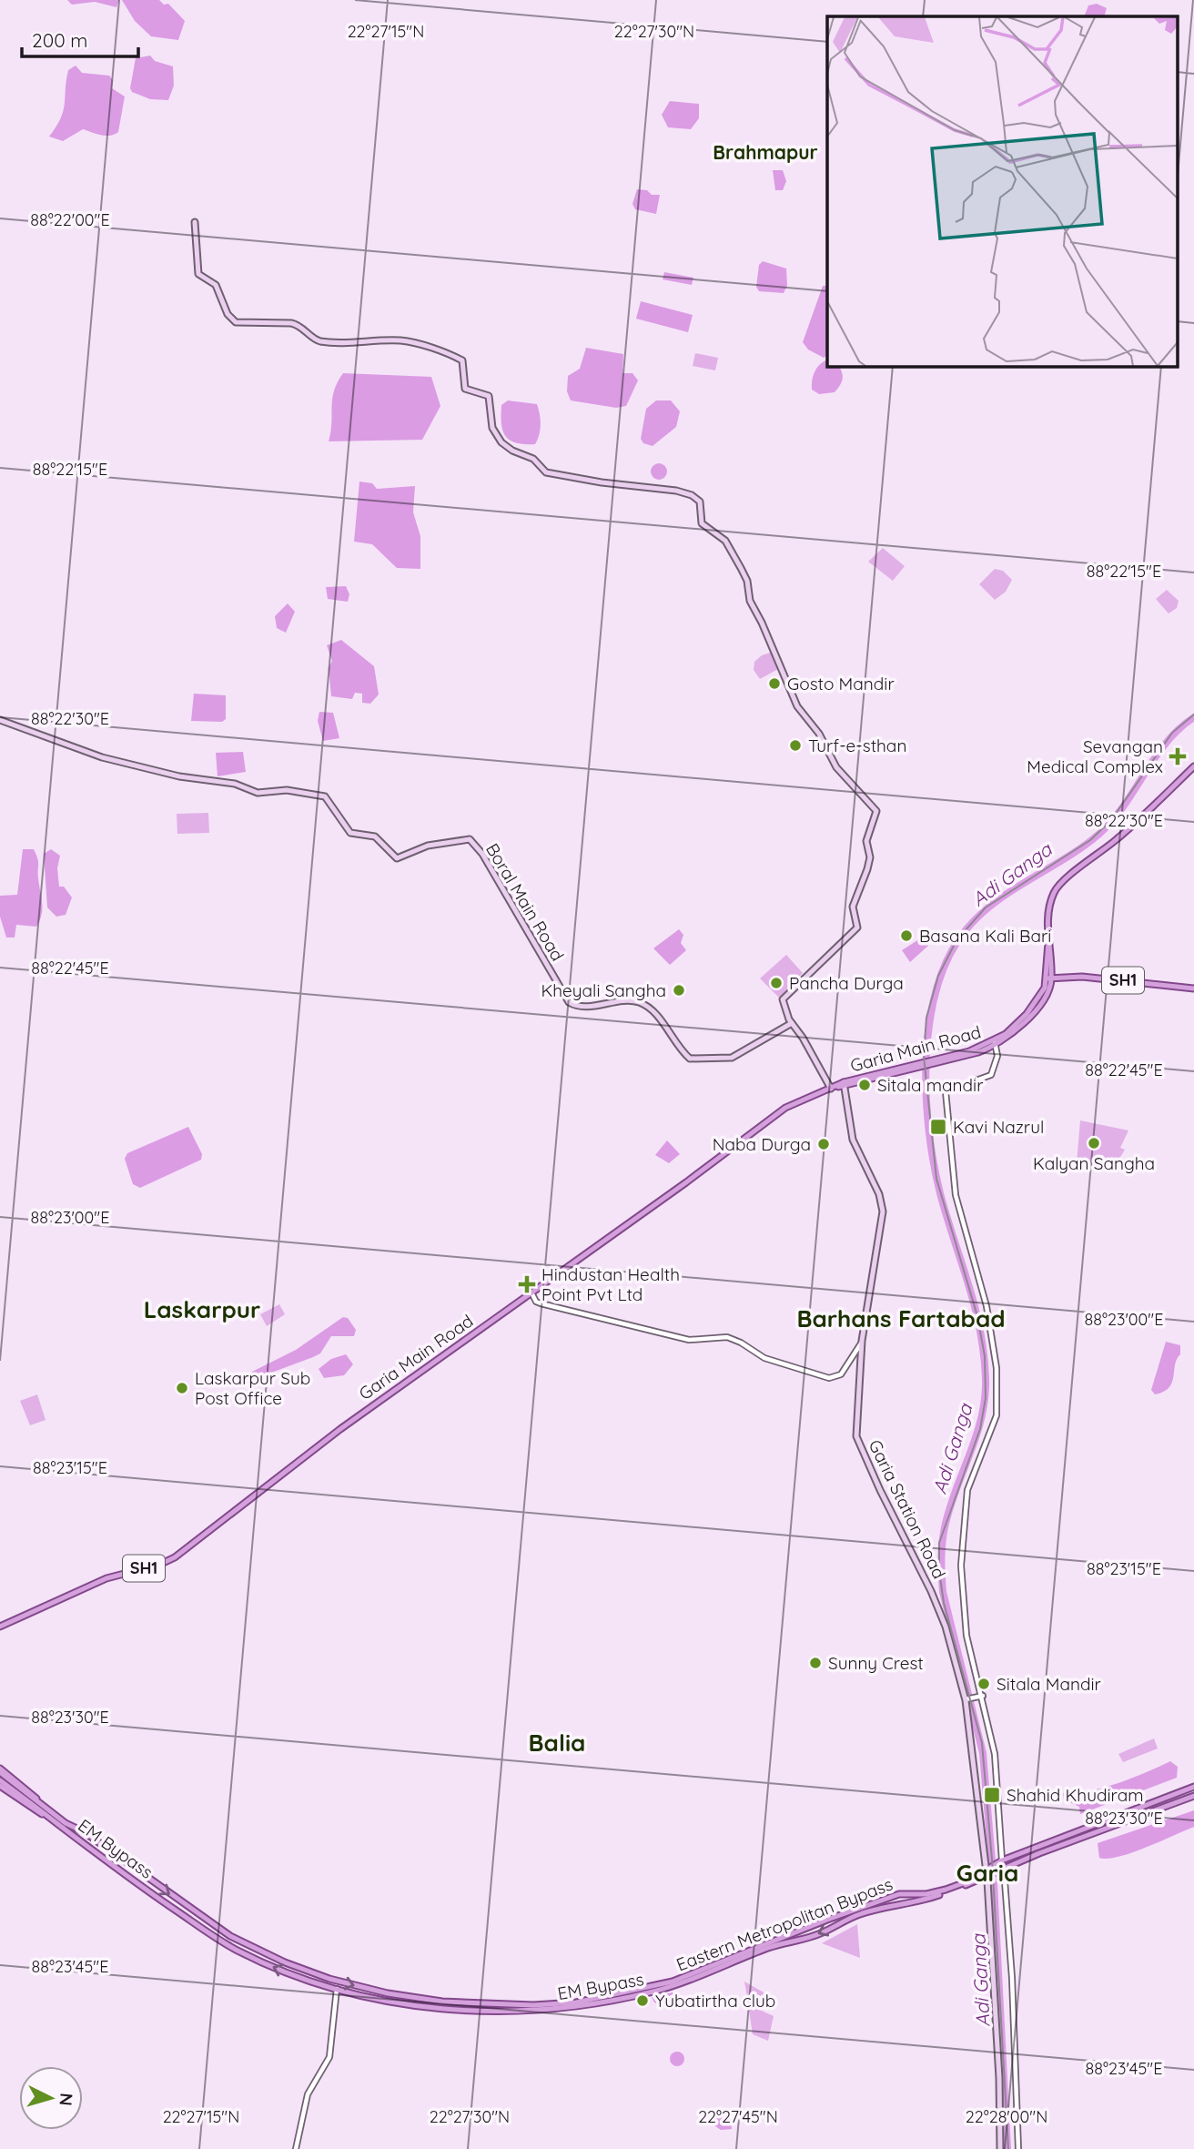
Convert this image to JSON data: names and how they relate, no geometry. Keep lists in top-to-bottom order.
{
  "streets": {
    "main road": [
      "Boral Main Road",
      "SH1",
      "Garia Main Road",
      "Garia Station Road",
      "EM Bypass",
      "Eastern Metropolitan Bypass"
    ]
  },
  "crossings": [
    ["SH1", "Garia Main Road"],
    ["Garia Main Road", "Garia Station Road"],
    ["Garia Station Road", "EM Bypass"],
    ["Garia Station Road", "Eastern Metropolitan Bypass"],
    ["EM Bypass", "Eastern Metropolitan Bypass"]
  ],
  "one_way": ["EM Bypass", "Eastern Metropolitan Bypass"],
  "districts": [
    "Brahmapur",
    "Laskarpur",
    "Barhans Fartabad",
    "Balia",
    "Garia"
  ],
  "water": ["Adi Ganga"],
  "places": {
    "other": [
      "Gosto Mandir",
      "Turf-e-sthan",
      "Basana Kali Bari",
      "Pancha Durga",
      "Kheyali Sangha",
      "Sitala mandir",
      "Kalyan Sangha",
      "Naba Durga",
      "Laskarpur Sub Post Office",
      "Sunny Crest",
      "Sitala Mandir",
      "Yubatirtha club"
    ],
    "health": ["Sevangan Medical Complex", "Hindustan Health Point Pvt Ltd"],
    "transit": ["Kavi Nazrul", "Shahid Khudiram"]
  },
  "scale_bar": "200 m",
  "north": "right",
  "coordinates": [
    "22°27'15\"N",
    "22°27'30\"N",
    "88°22'00\"E",
    "88°22'15\"E",
    "88°22'30\"E",
    "88°22'45\"E",
    "88°23'00\"E",
    "88°23'15\"E",
    "88°23'30\"E",
    "88°23'45\"E",
    "22°27'45\"N",
    "22°28'00\"N"
  ]
}
